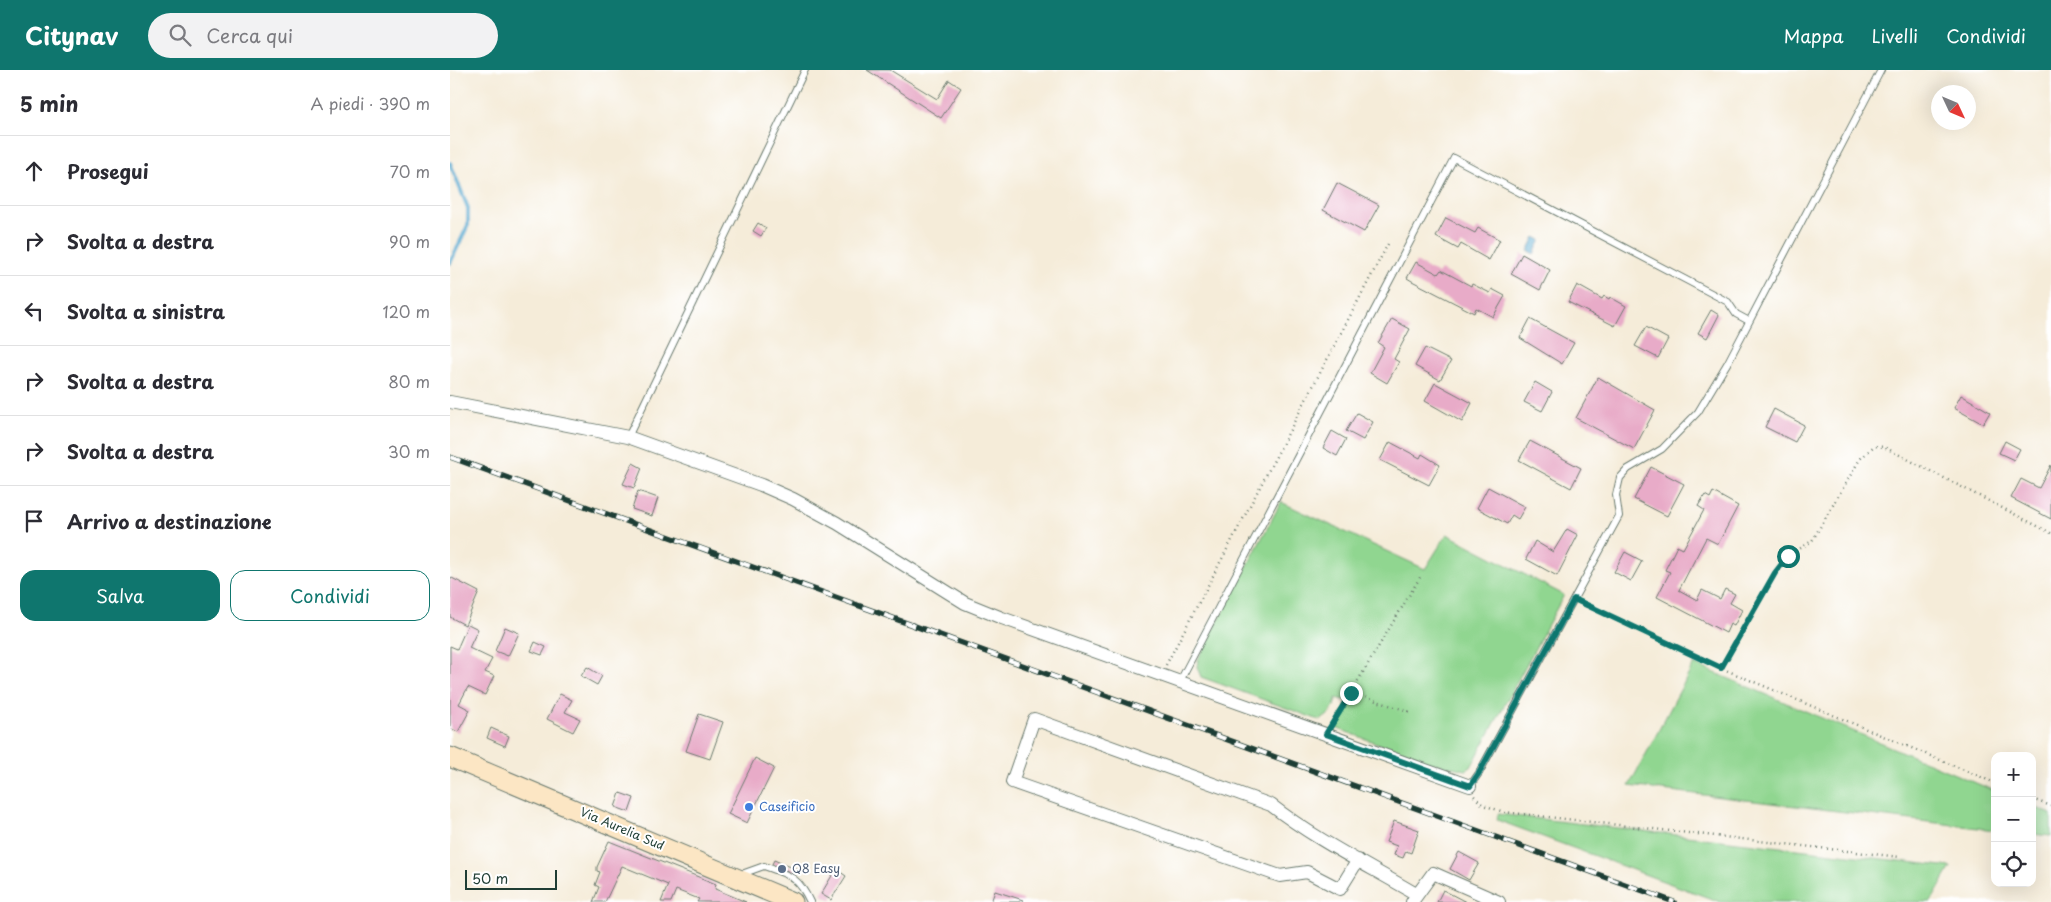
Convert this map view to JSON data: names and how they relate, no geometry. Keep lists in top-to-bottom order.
{
  "streets": {
    "main road": ["Via Aurelia Sud"]
  },
  "places": ["Caseificio", "Q8 Easy"],
  "scale_bar": "50 m",
  "north": "bottom right",
  "page": {
    "header": "Citynav",
    "search": "Cerca qui",
    "nav": ["Mappa", "Livelli", "Condividi"],
    "heading": ["5 min", "A piedi · 390 m"],
    "list": [
      ["Prosegui", "70 m"],
      ["Svolta a destra", "90 m"],
      ["Svolta a sinistra", "120 m"],
      ["Svolta a destra", "80 m"],
      ["Svolta a destra", "30 m"],
      "Arrivo a destinazione"
    ],
    "buttons": ["Salva", "Condividi"],
    "map_buttons": ["+", "−"],
    "scale": "50 m"
  }
}
